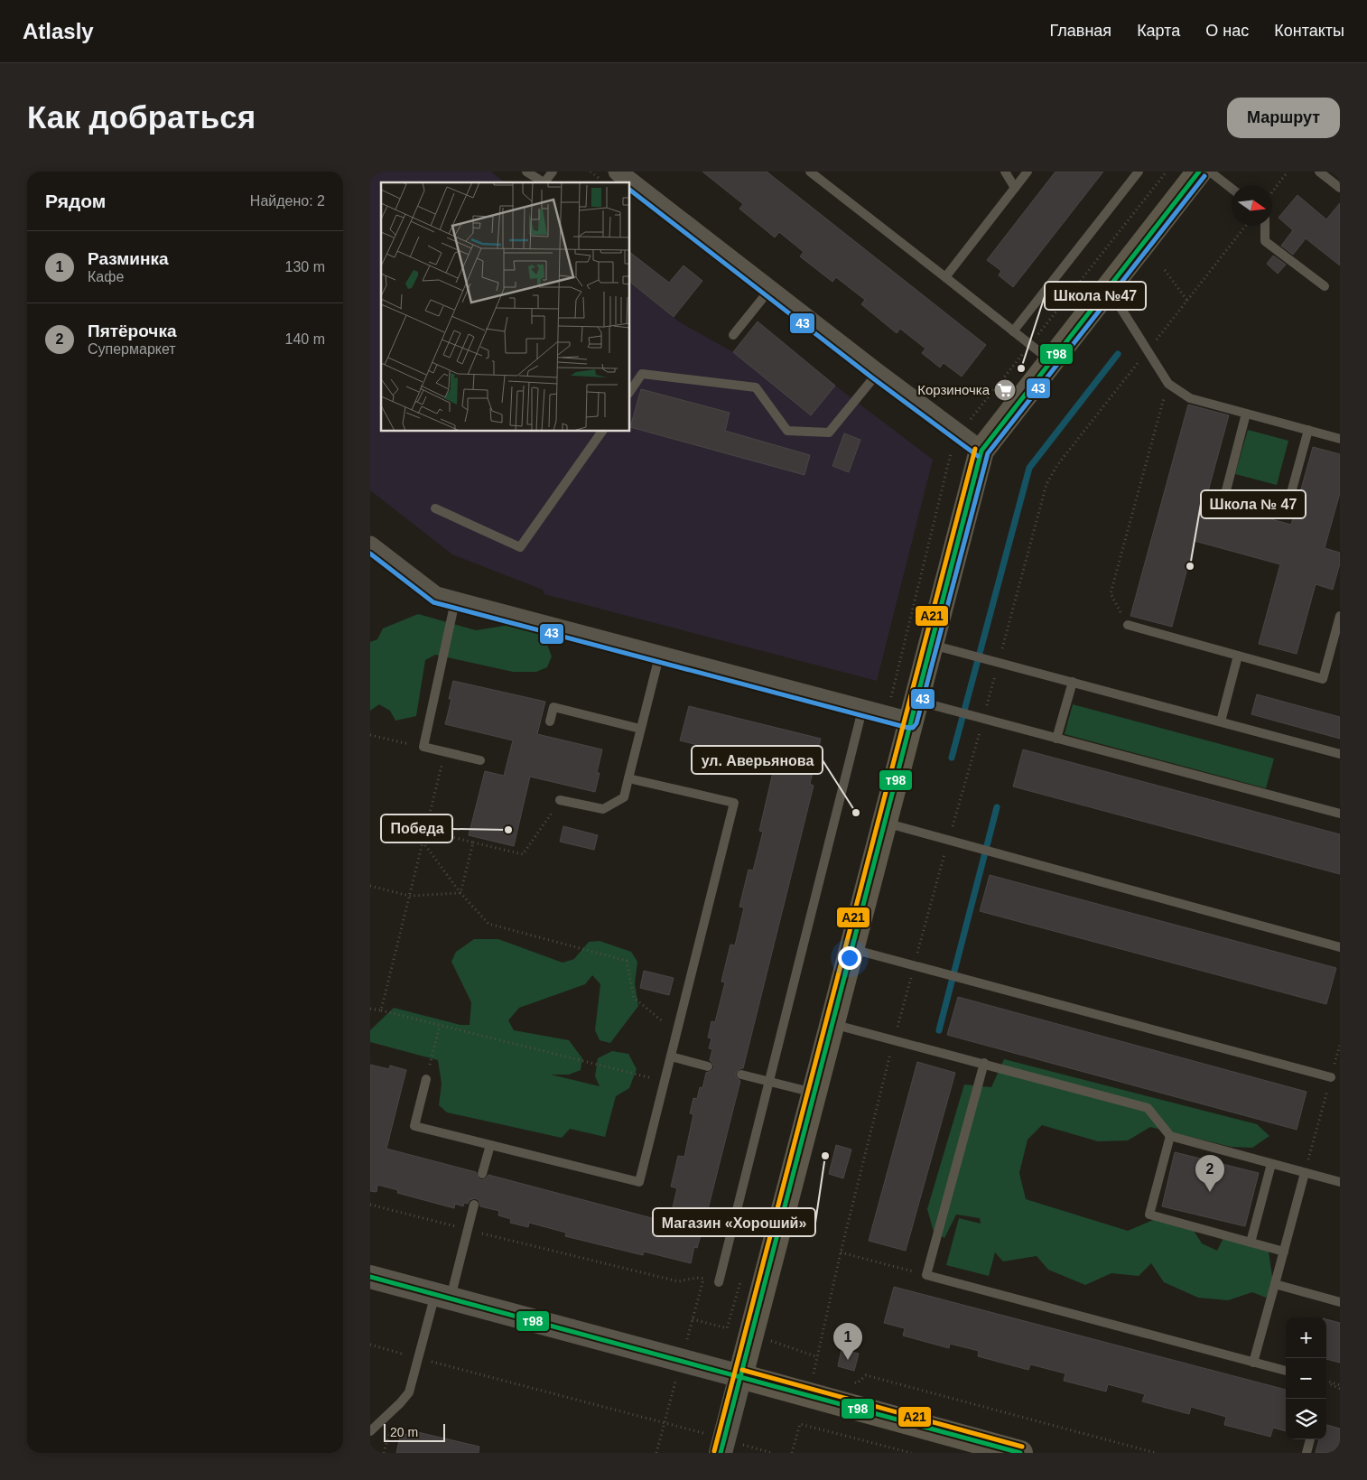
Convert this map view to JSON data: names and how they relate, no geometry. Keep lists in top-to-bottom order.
{
  "places": {
    "other": [
      "Школа №47",
      "Школа № 47",
      "ул. Аверьянова",
      "Победа",
      "Магазин «Хороший»"
    ],
    "supermarket": ["Корзиночка"]
  },
  "lines": ["transit line т98", "transit line 43", "transit line А21"],
  "scale_bar": "20 m",
  "north": "right",
  "page": {
    "header": "Atlasly",
    "nav": [
      "Главная",
      "Карта",
      "О нас",
      "Контакты"
    ],
    "buttons": "Маршрут",
    "title": "Как добраться",
    "heading": ["Рядом", "Найдено: 2"],
    "list": [
      {
        "mark": "1",
        "name": "Разминка",
        "note": "Кафе",
        "value": "130 m"
      },
      {
        "mark": "2",
        "name": "Пятёрочка",
        "note": "Супермаркет",
        "value": "140 m"
      }
    ],
    "pins": ["2", "1"],
    "map_buttons": ["+", "−"],
    "scale": "20 m"
  }
}
